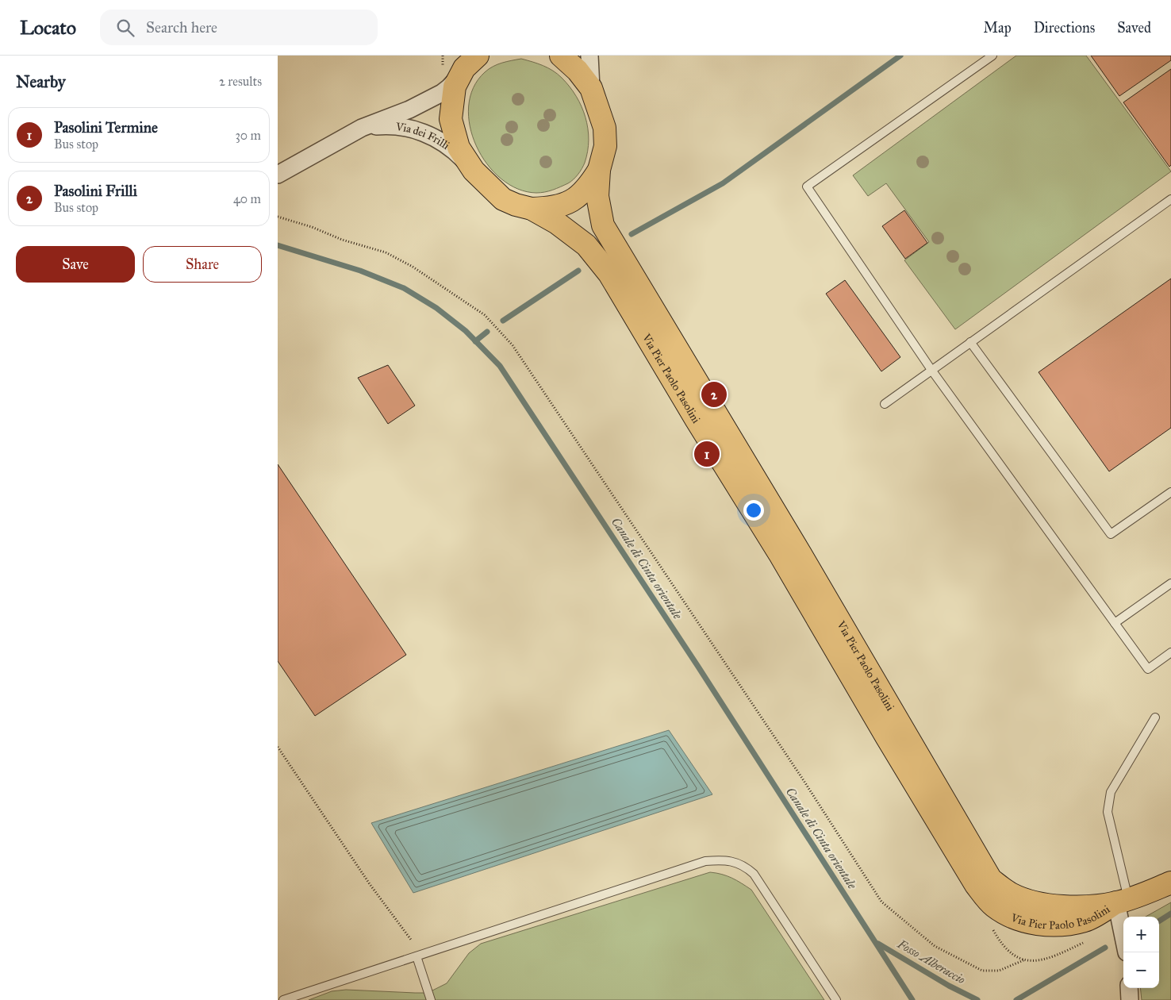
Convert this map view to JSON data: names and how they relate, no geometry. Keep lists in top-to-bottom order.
{
  "streets": {
    "main road": ["Via Pier Paolo Pasolini"],
    "street": ["Via dei Frilli"]
  },
  "crossings": [
    ["Via dei Frilli", "Via Pier Paolo Pasolini"]
  ],
  "water": ["Canale di Cinta orientale", "Fosso Alberaccio"],
  "page": {
    "header": "Locato",
    "search": "Search here",
    "nav": ["Map", "Directions", "Saved"],
    "heading": ["Nearby", "2 results"],
    "list": [
      {
        "mark": "1",
        "name": "Pasolini Termine",
        "note": "Bus stop",
        "value": "30 m"
      },
      {
        "mark": "2",
        "name": "Pasolini Frilli",
        "note": "Bus stop",
        "value": "40 m"
      }
    ],
    "buttons": ["Save", "Share"],
    "pins": ["2", "1"],
    "map_buttons": ["+", "−"]
  }
}
